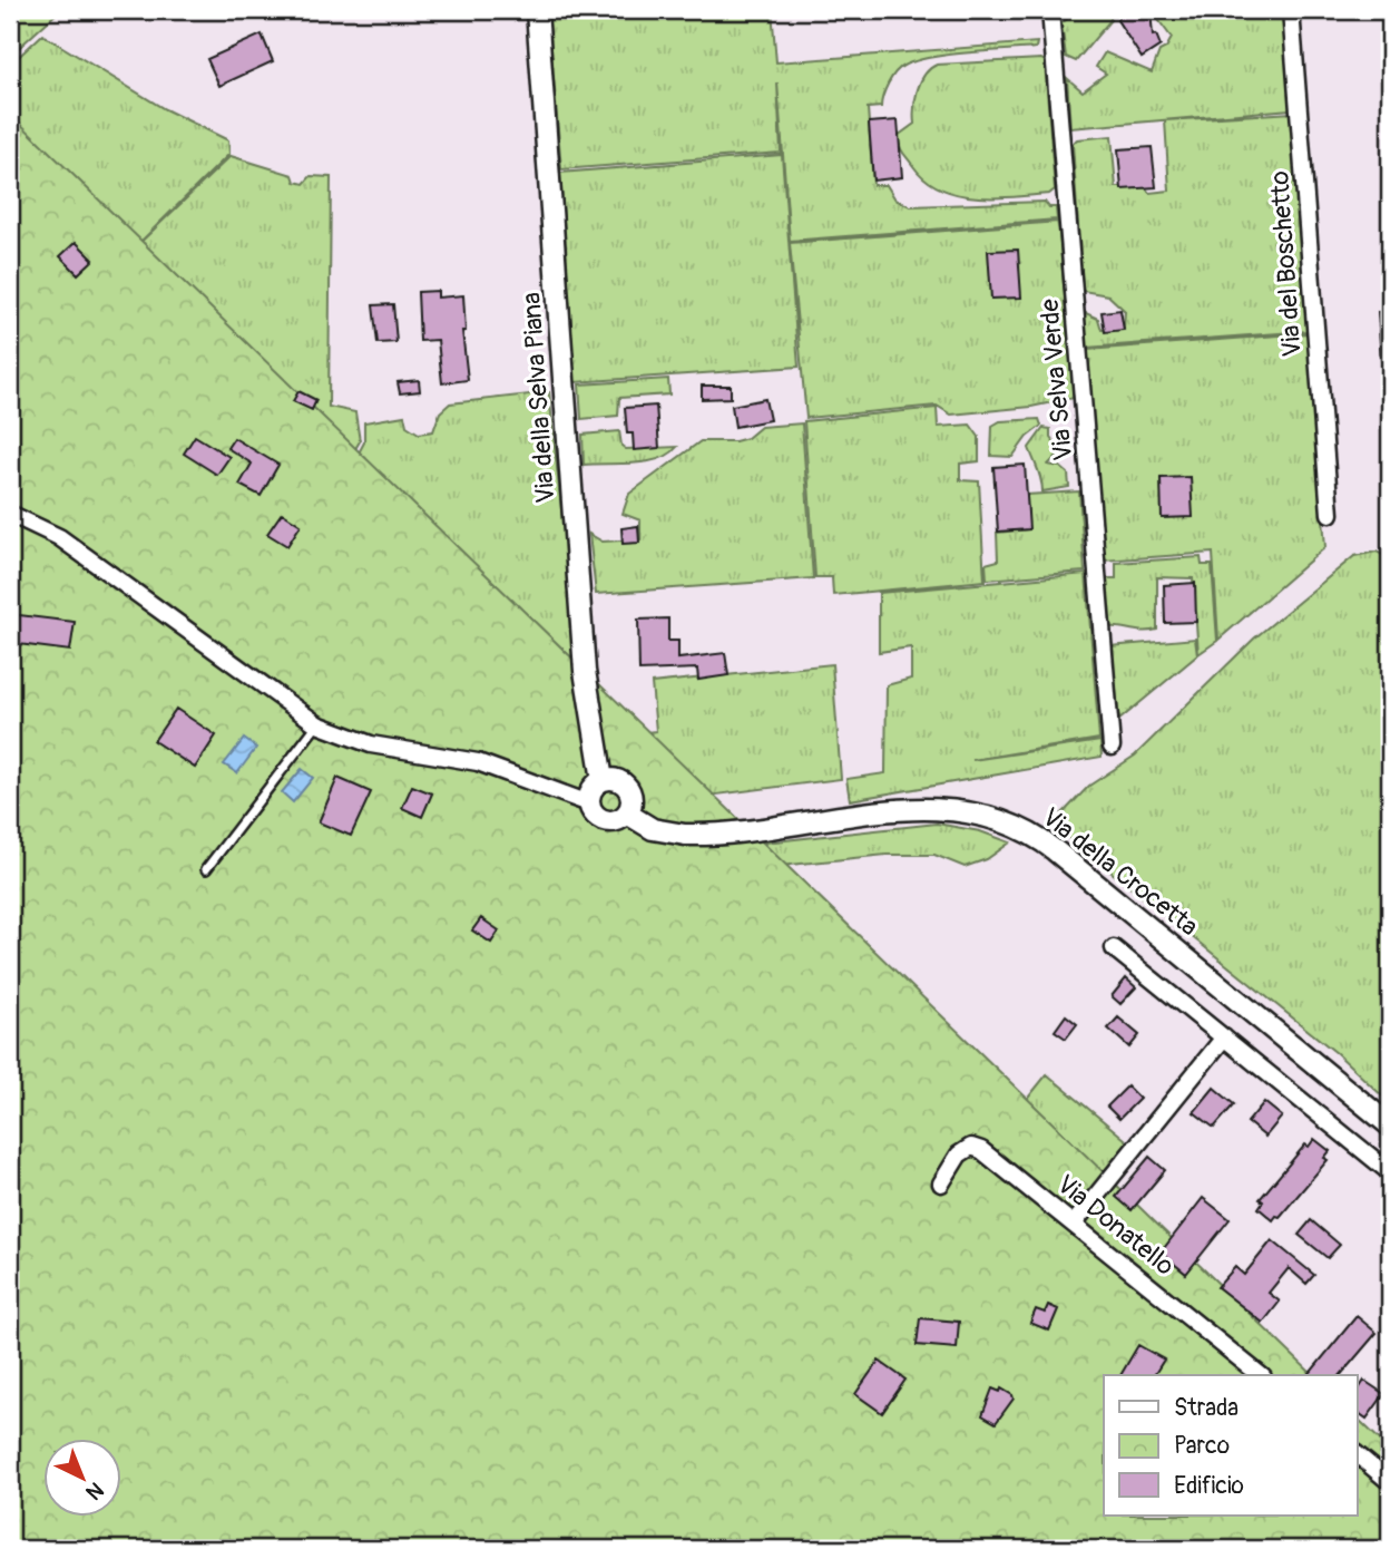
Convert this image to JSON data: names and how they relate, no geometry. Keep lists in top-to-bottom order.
{
  "streets": {
    "street": [
      "Via del Boschetto",
      "Via Selva Verde",
      "Via della Selva Piana",
      "Via della Crocetta",
      "Via Donatello"
    ]
  },
  "crossings": [
    ["Via della Selva Piana", "Via della Crocetta"]
  ],
  "legend": ["Strada", "Parco", "Edificio"],
  "north": "bottom right"
}
